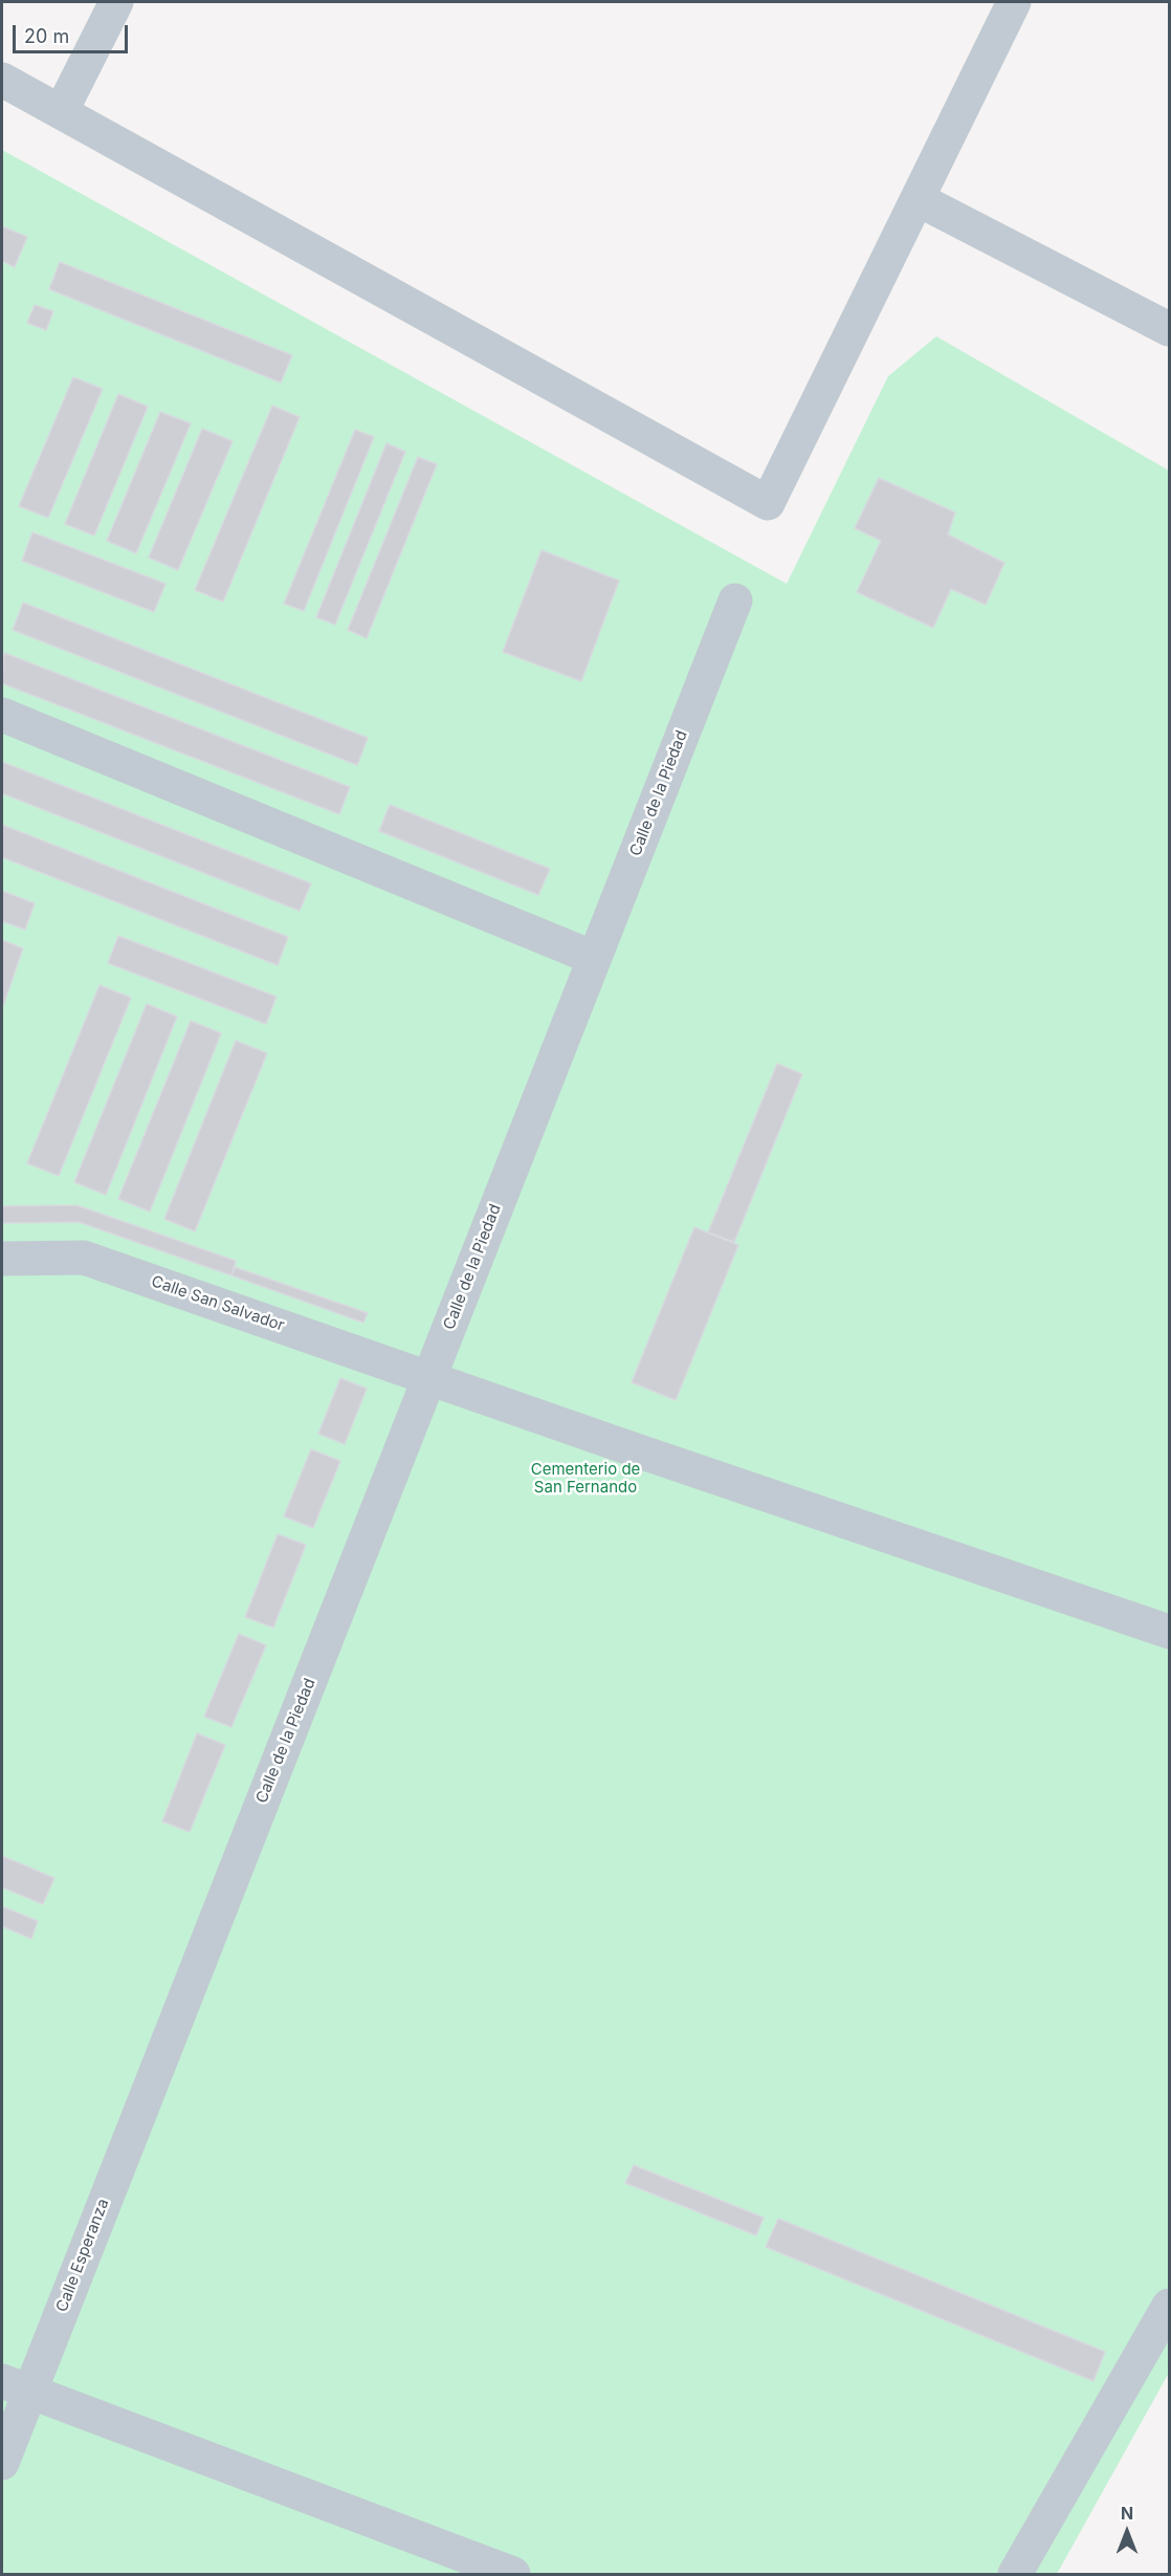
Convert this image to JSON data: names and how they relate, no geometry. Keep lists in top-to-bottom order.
{
  "streets": {
    "street": ["Calle de la Piedad", "Calle San Salvador", "Calle Esperanza"]
  },
  "crossings": [
    ["Calle de la Piedad", "Calle San Salvador"],
    ["Calle de la Piedad", "Calle Esperanza"]
  ],
  "parks": ["Cementerio de San Fernando"],
  "scale_bar": "20 m",
  "north": "top"
}
